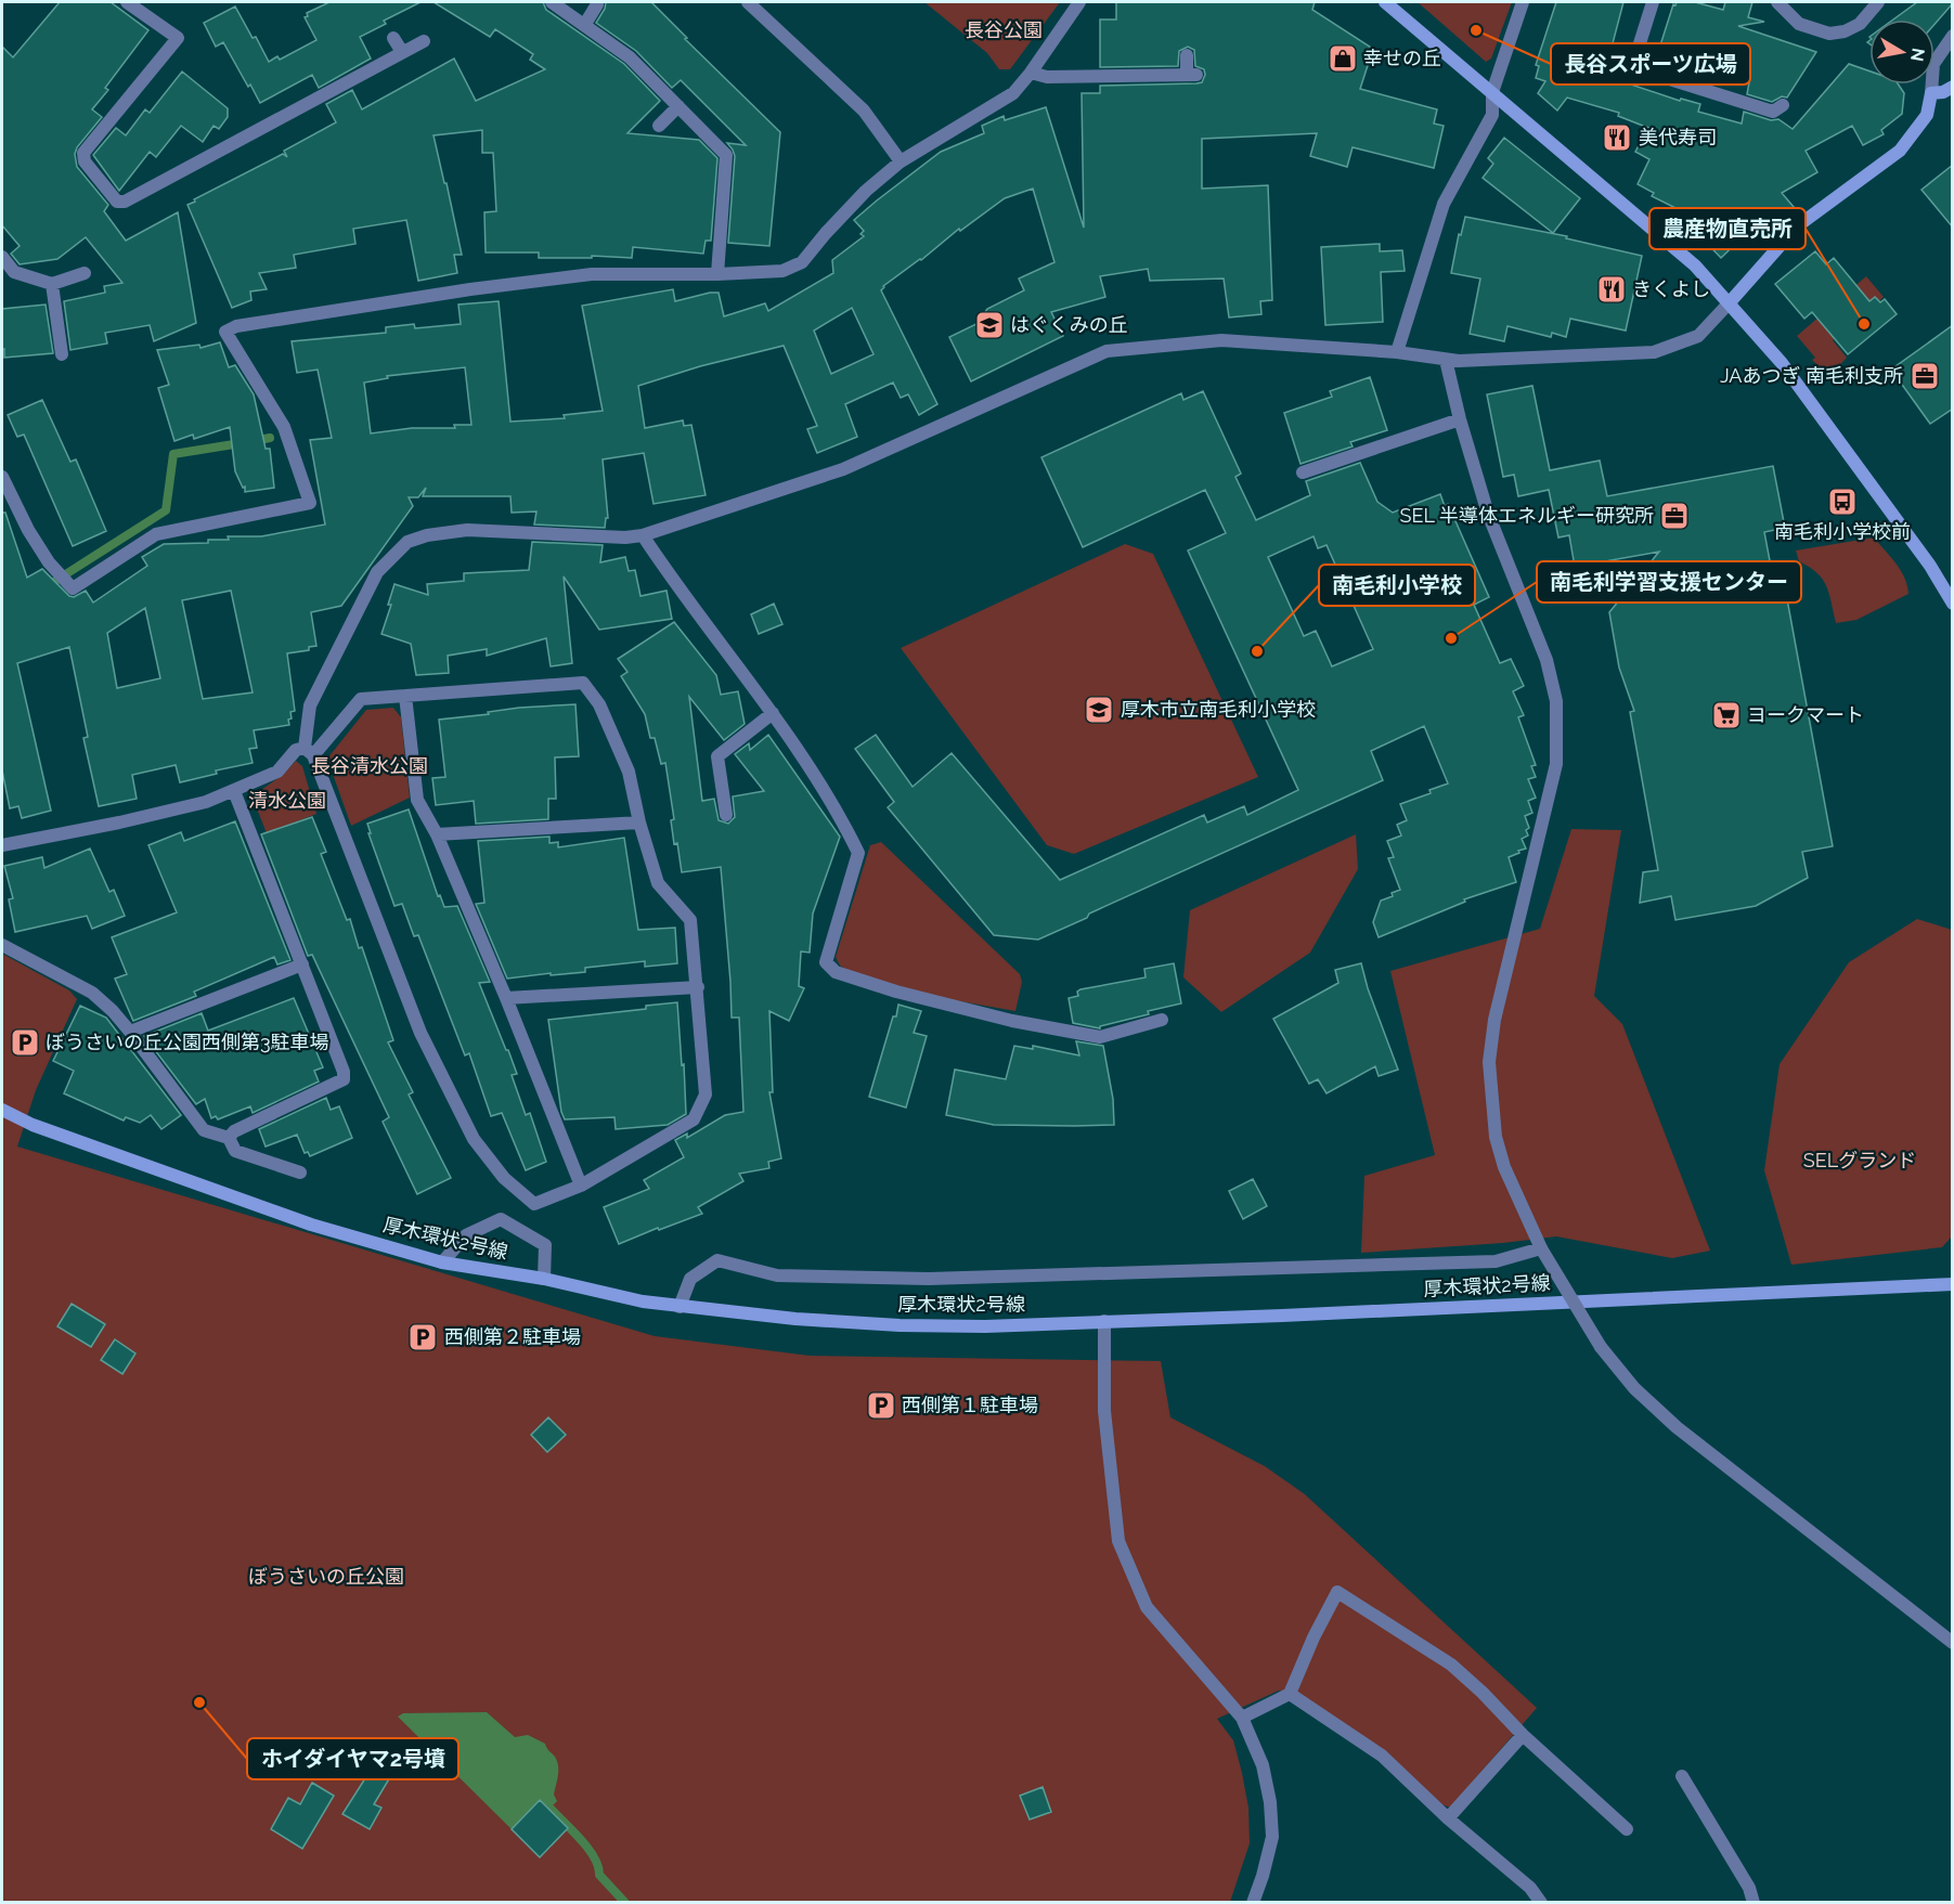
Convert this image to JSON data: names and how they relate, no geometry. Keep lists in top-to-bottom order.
{
  "streets": {
    "street": ["厚木環状2号線"]
  },
  "parks": [
    "長谷公園",
    "長谷清水公園",
    "清水公園",
    "SELグランド",
    "ぼうさいの丘公園"
  ],
  "places": {
    "other": [
      "長谷スポーツ広場",
      "農産物直売所",
      "南毛利学習支援センター",
      "南毛利小学校",
      "ホイダイヤマ2号墳"
    ],
    "shop": ["幸せの丘"],
    "restaurant": ["美代寿司", "きくよし"],
    "school or university": ["はぐくみの丘", "厚木市立南毛利小学校"],
    "office": ["JAあつぎ 南毛利支所", "SEL 半導体エネルギー研究所"],
    "bus stop": ["南毛利小学校前"],
    "supermarket": ["ヨークマート"],
    "parking": ["ぼうさいの丘公園西側第3駐車場", "西側第２駐車場", "西側第１駐車場"]
  },
  "north": "right"
}
